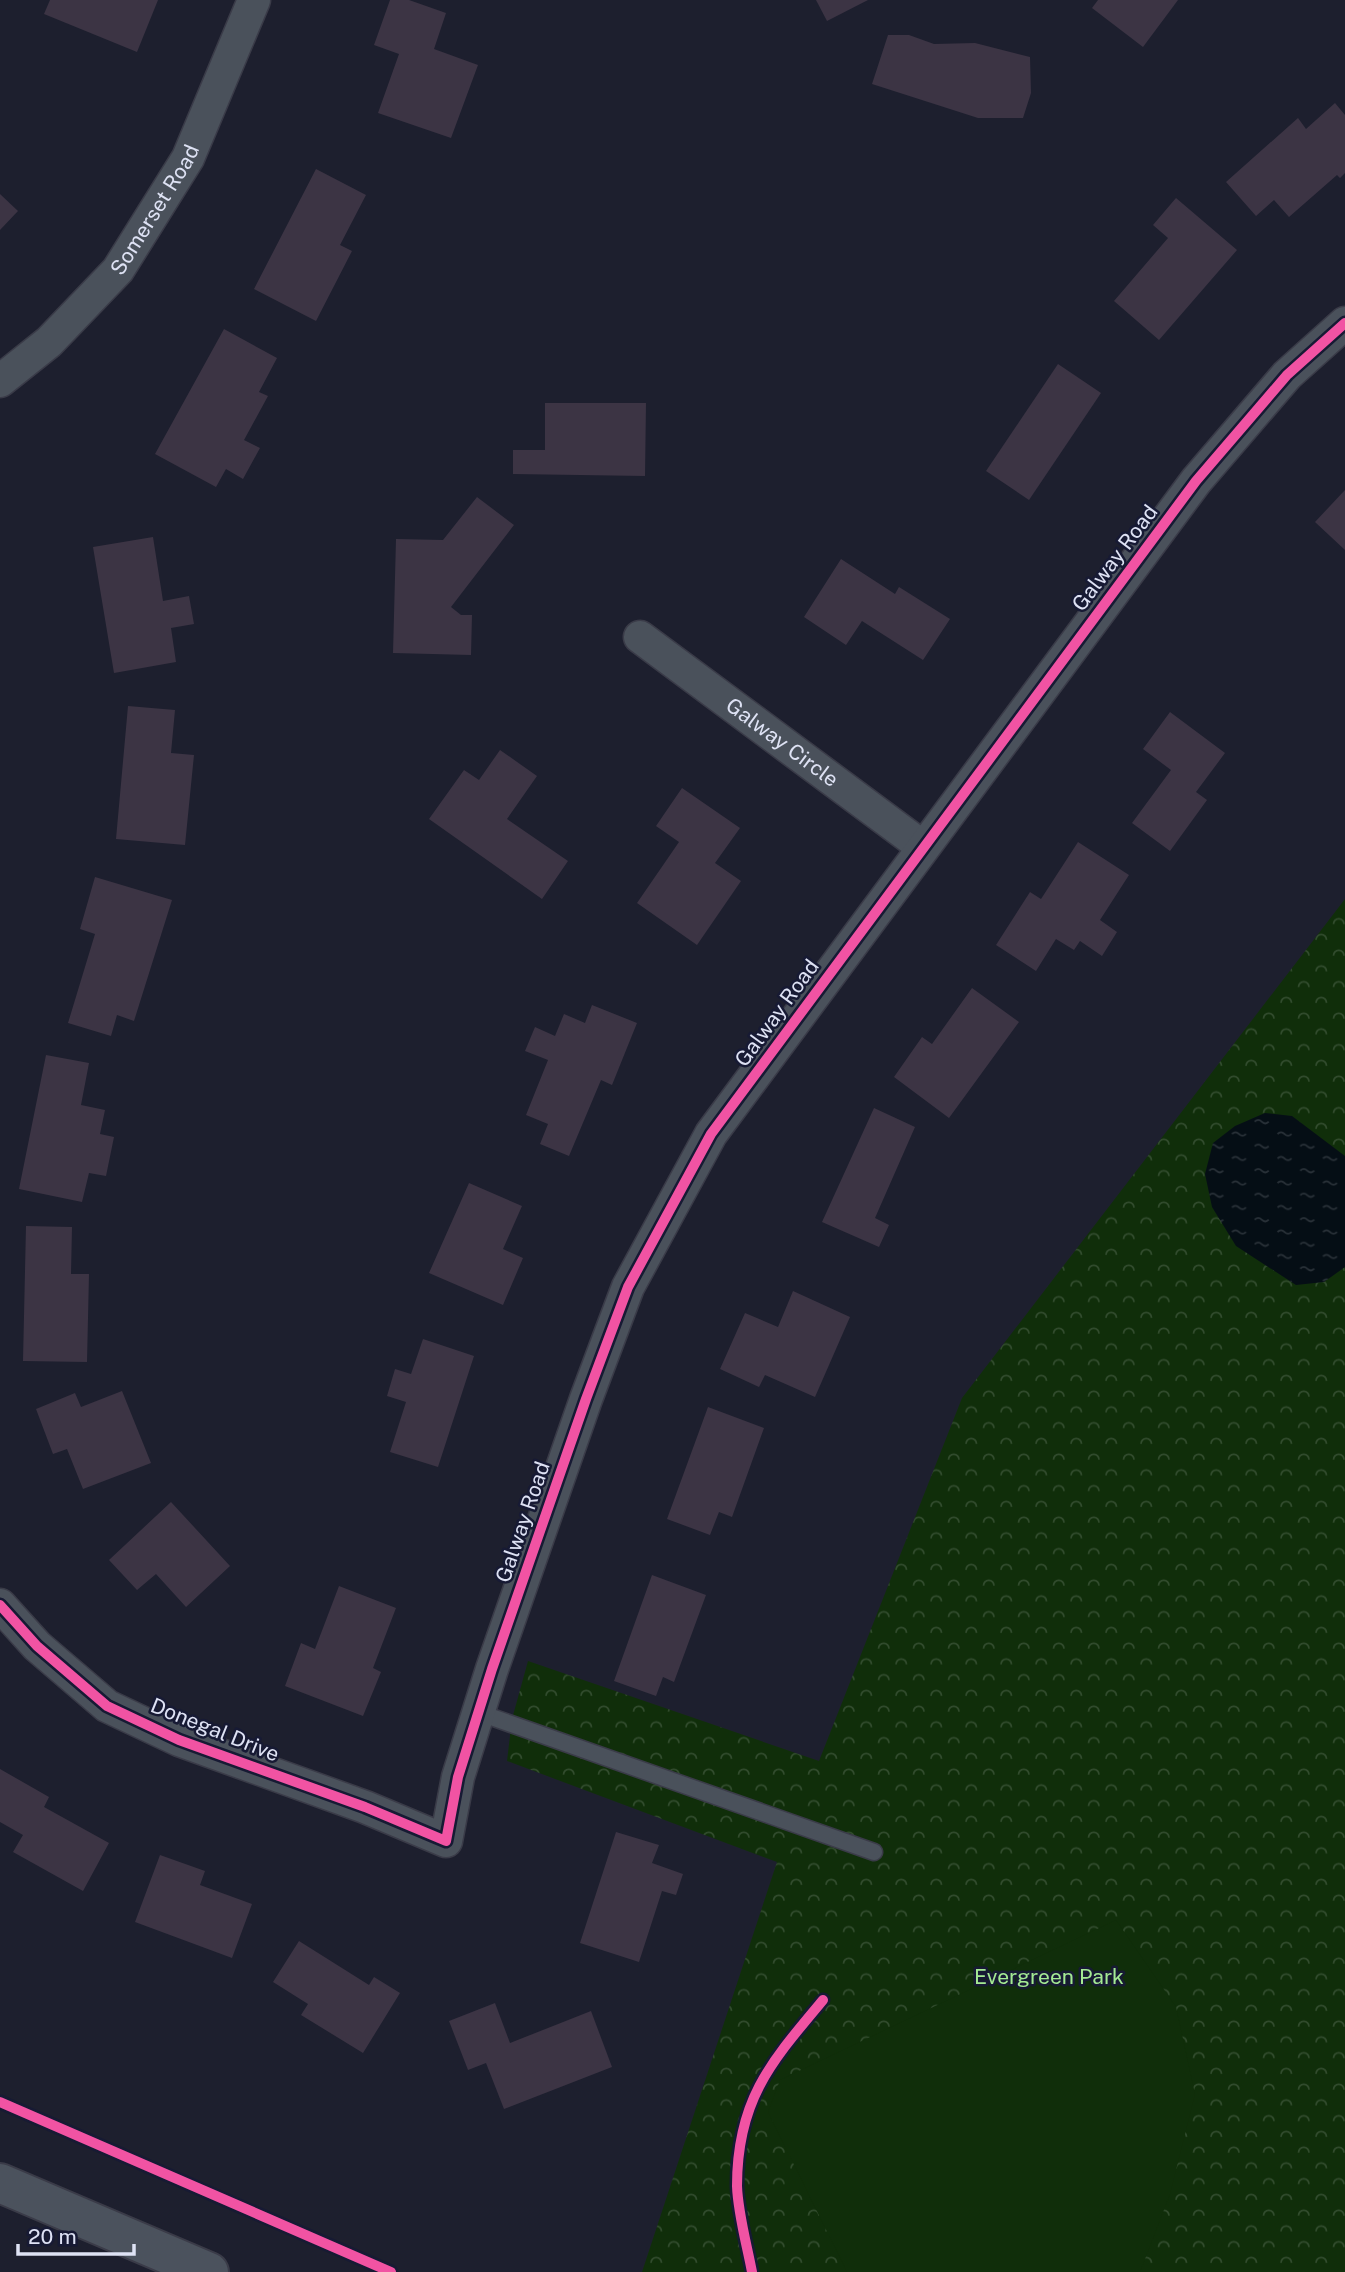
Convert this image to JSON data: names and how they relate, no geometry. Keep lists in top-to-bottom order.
{
  "streets": {
    "street": [
      "Somerset Road",
      "Galway Road",
      "Galway Circle",
      "Donegal Drive"
    ]
  },
  "crossings": [
    ["Galway Road", "Galway Circle"],
    ["Galway Road", "Donegal Drive"]
  ],
  "parks": ["Evergreen Park"],
  "scale_bar": "20 m"
}
